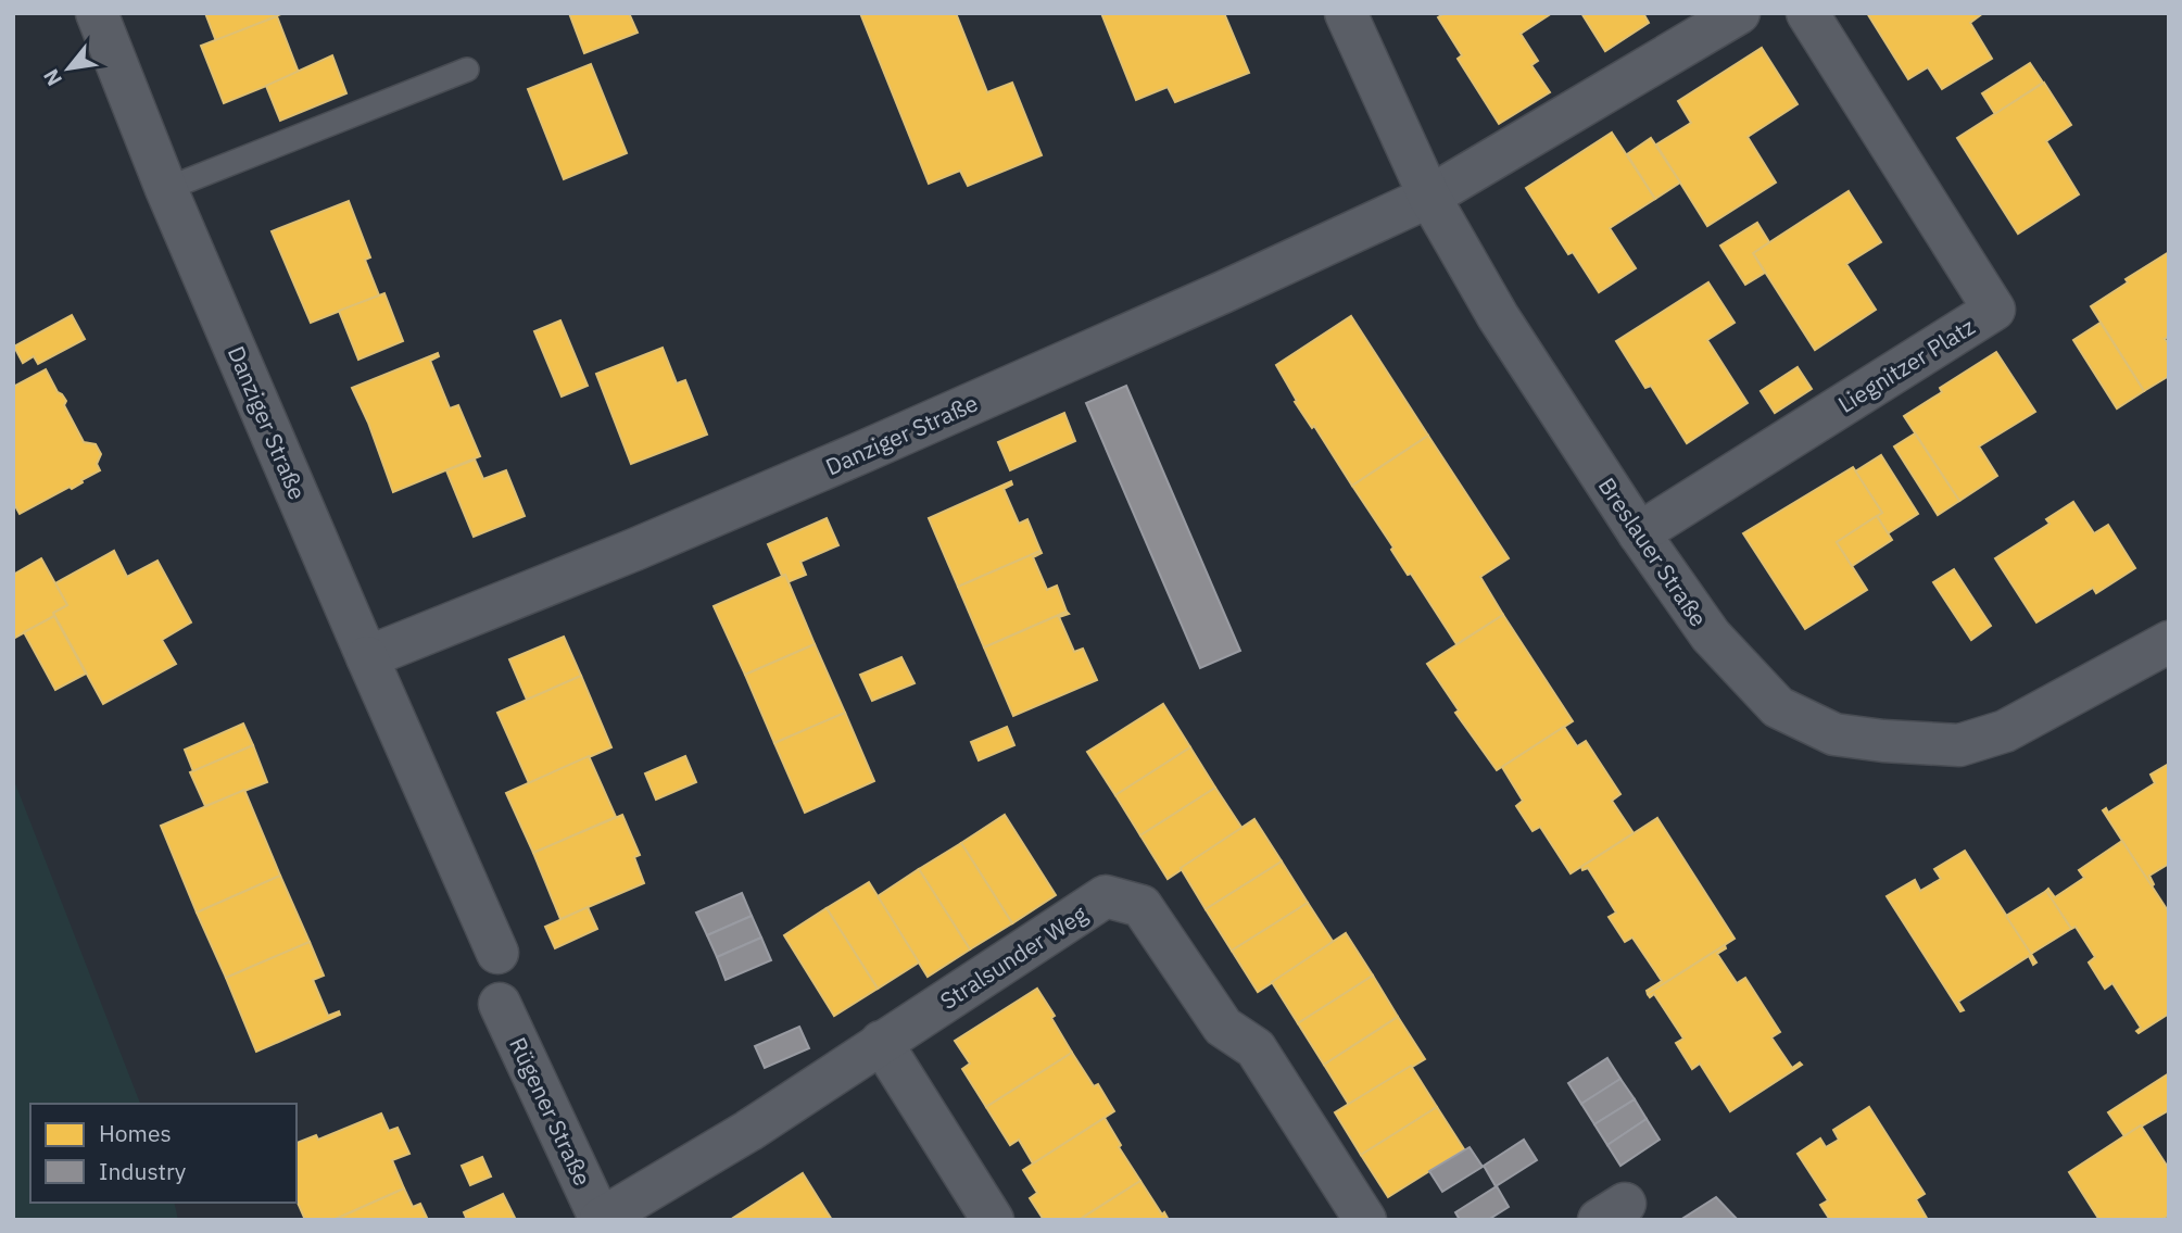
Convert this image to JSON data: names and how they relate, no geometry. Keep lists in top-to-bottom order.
{
  "streets": {
    "street": [
      "Liegnitzer Platz",
      "Danziger Straße",
      "Breslauer Straße",
      "Stralsunder Weg",
      "Rügener Straße"
    ]
  },
  "crossings": [
    ["Liegnitzer Platz", "Breslauer Straße"],
    ["Danziger Straße", "Breslauer Straße"],
    ["Stralsunder Weg", "Rügener Straße"]
  ],
  "legend": ["Homes", "Industry"],
  "north": "bottom left"
}
